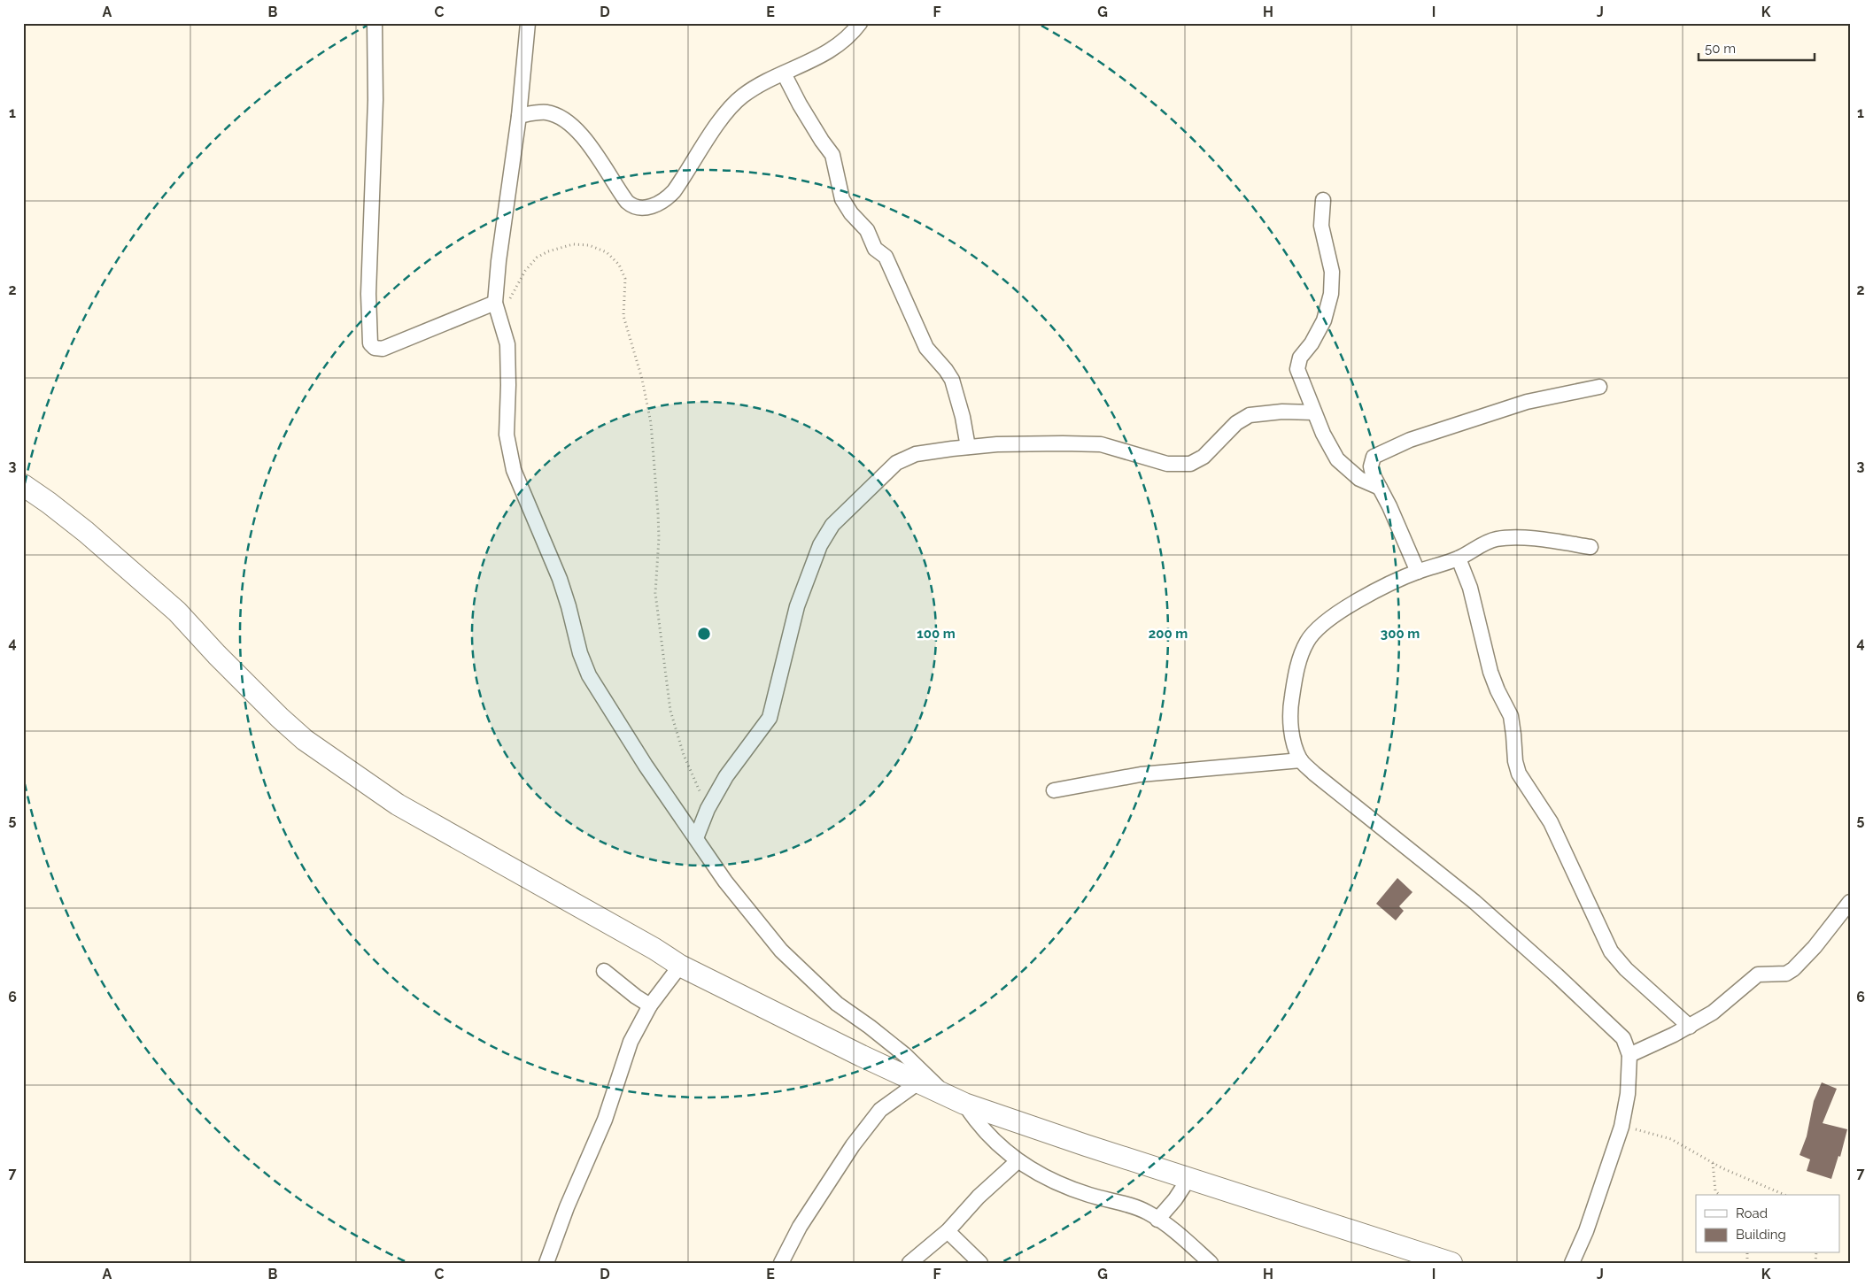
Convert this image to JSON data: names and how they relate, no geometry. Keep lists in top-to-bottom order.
{
  "legend": ["Road", "Building"],
  "scale_bar": "50 m",
  "grid": {
    "columns": [
      "A",
      "B",
      "C",
      "D",
      "E",
      "F",
      "G",
      "H",
      "I",
      "J",
      "K"
    ],
    "rows": [
      "1",
      "2",
      "3",
      "4",
      "5",
      "6",
      "7"
    ]
  },
  "rings": ["100 m", "200 m", "300 m"]
}
